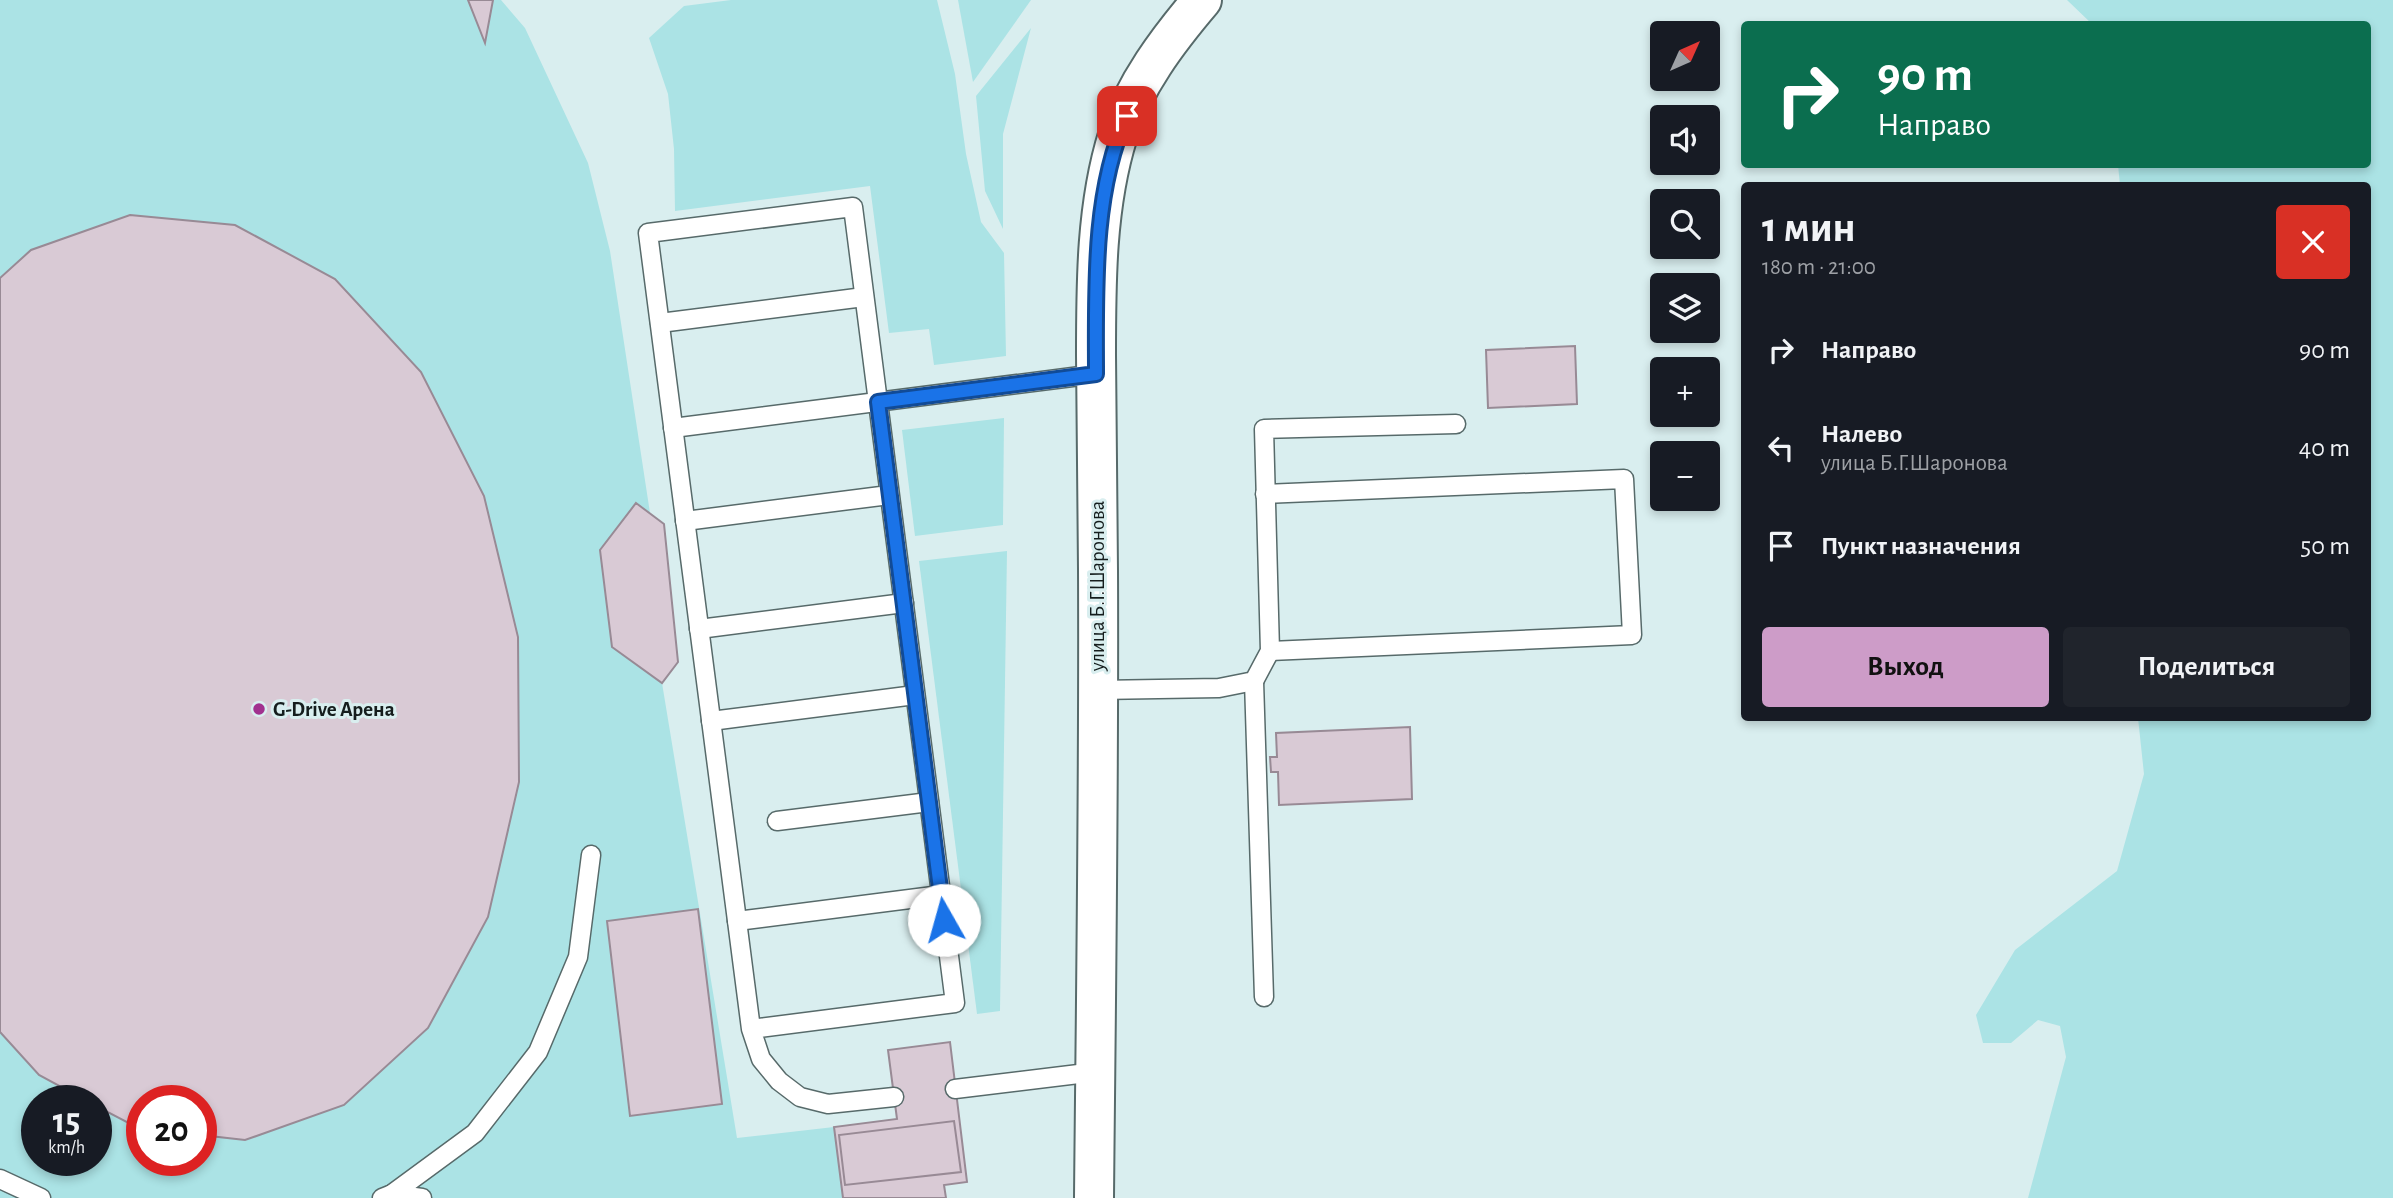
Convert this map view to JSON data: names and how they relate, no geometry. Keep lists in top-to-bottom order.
{
  "streets": {
    "main road": ["улица Б.Г.Шаронова"]
  },
  "places": ["G-Drive Арена"],
  "north": "top right",
  "page": {
    "map_buttons": ["+", "−"],
    "turn": ["90 m", "Направо"],
    "heading": ["1 мин", "180 m · 21:00"],
    "list": [
      {
        "name": "Направо",
        "value": "90 m"
      },
      {
        "name": "Налево",
        "note": "улица Б.Г.Шаронова",
        "value": "40 m"
      },
      {
        "name": "Пункт назначения",
        "value": "50 m"
      }
    ],
    "buttons": ["Выход", "Поделиться"],
    "speed": "15 km/h",
    "limit": "20"
  }
}
